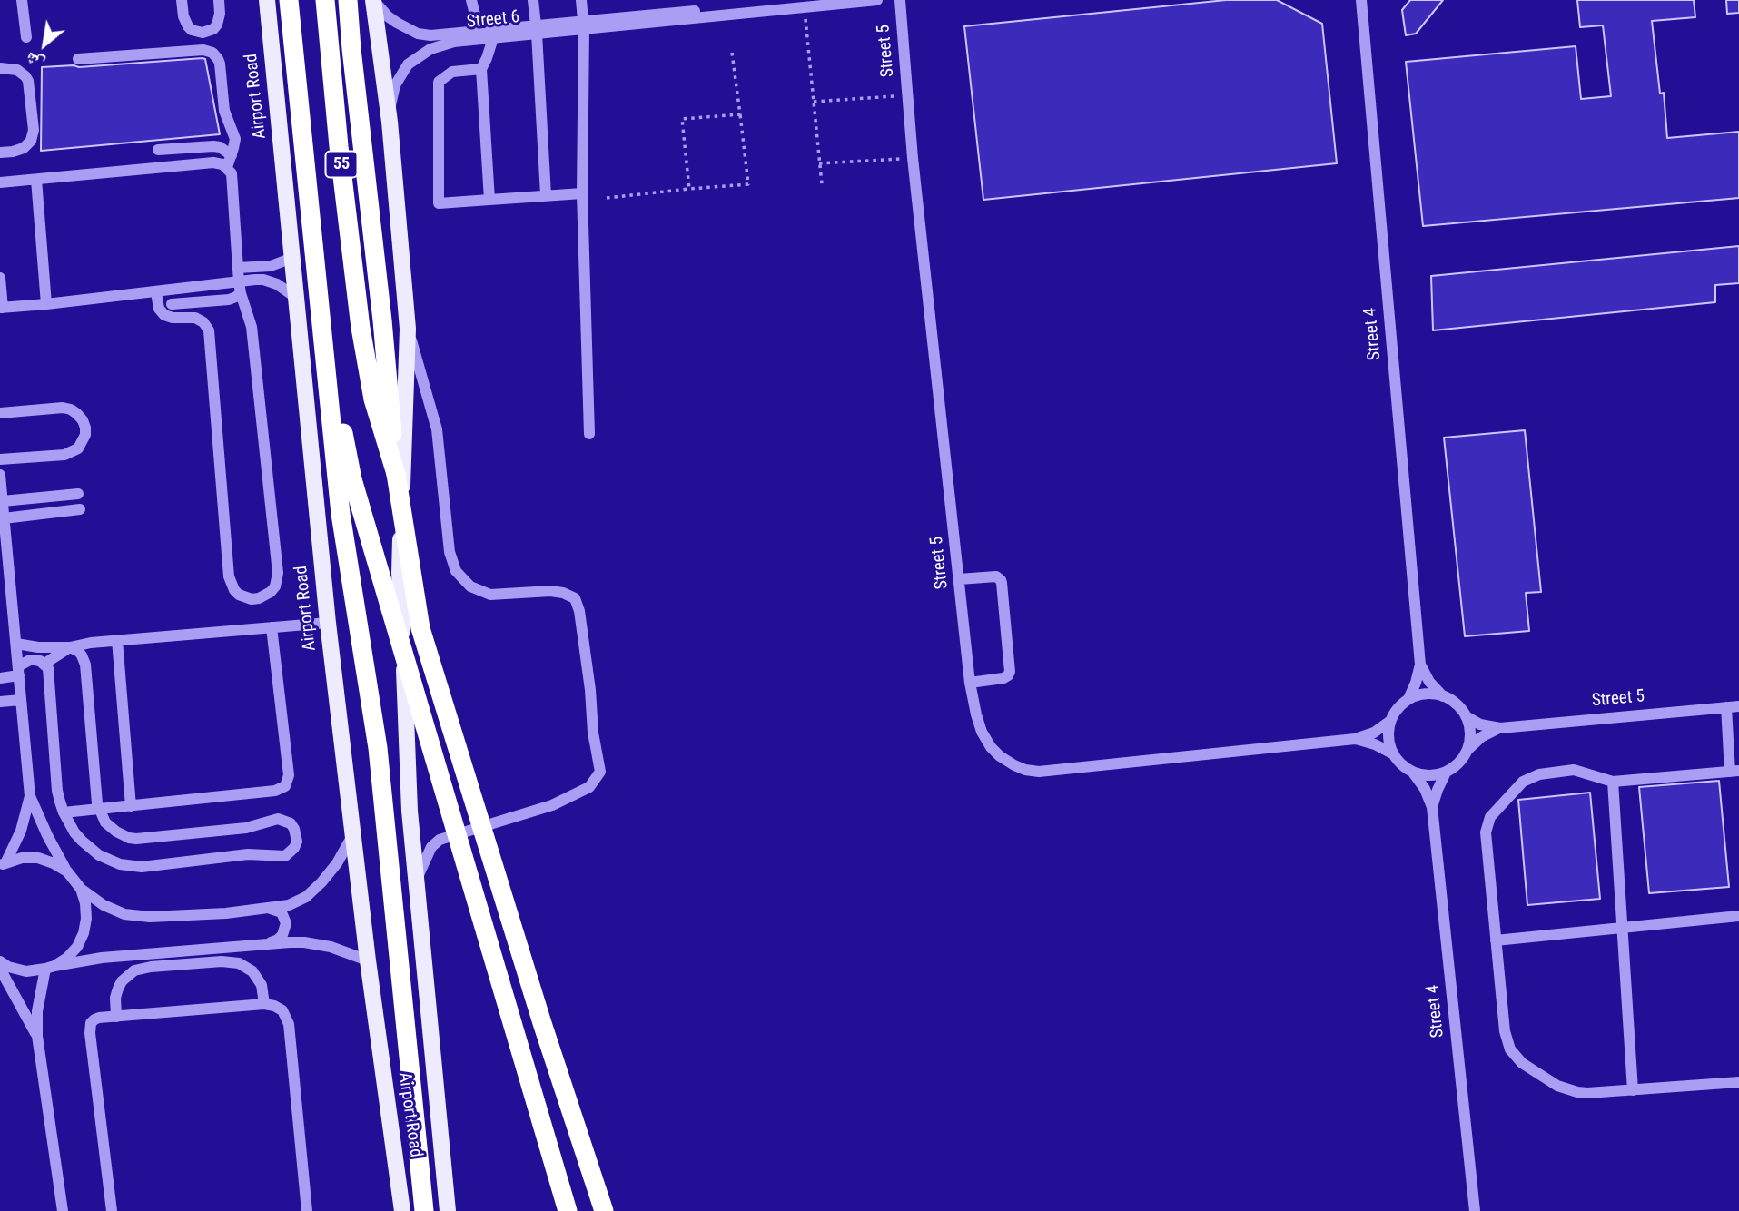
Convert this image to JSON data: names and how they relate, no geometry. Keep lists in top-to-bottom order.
{
  "streets": {
    "highway": ["55"],
    "main road": ["Airport Road"],
    "street": ["Street 6", "Street 5", "Street 4"]
  },
  "crossings": [
    ["Street 6", "Airport Road"],
    ["Street 5", "Street 4"]
  ],
  "north": "bottom left"
}
